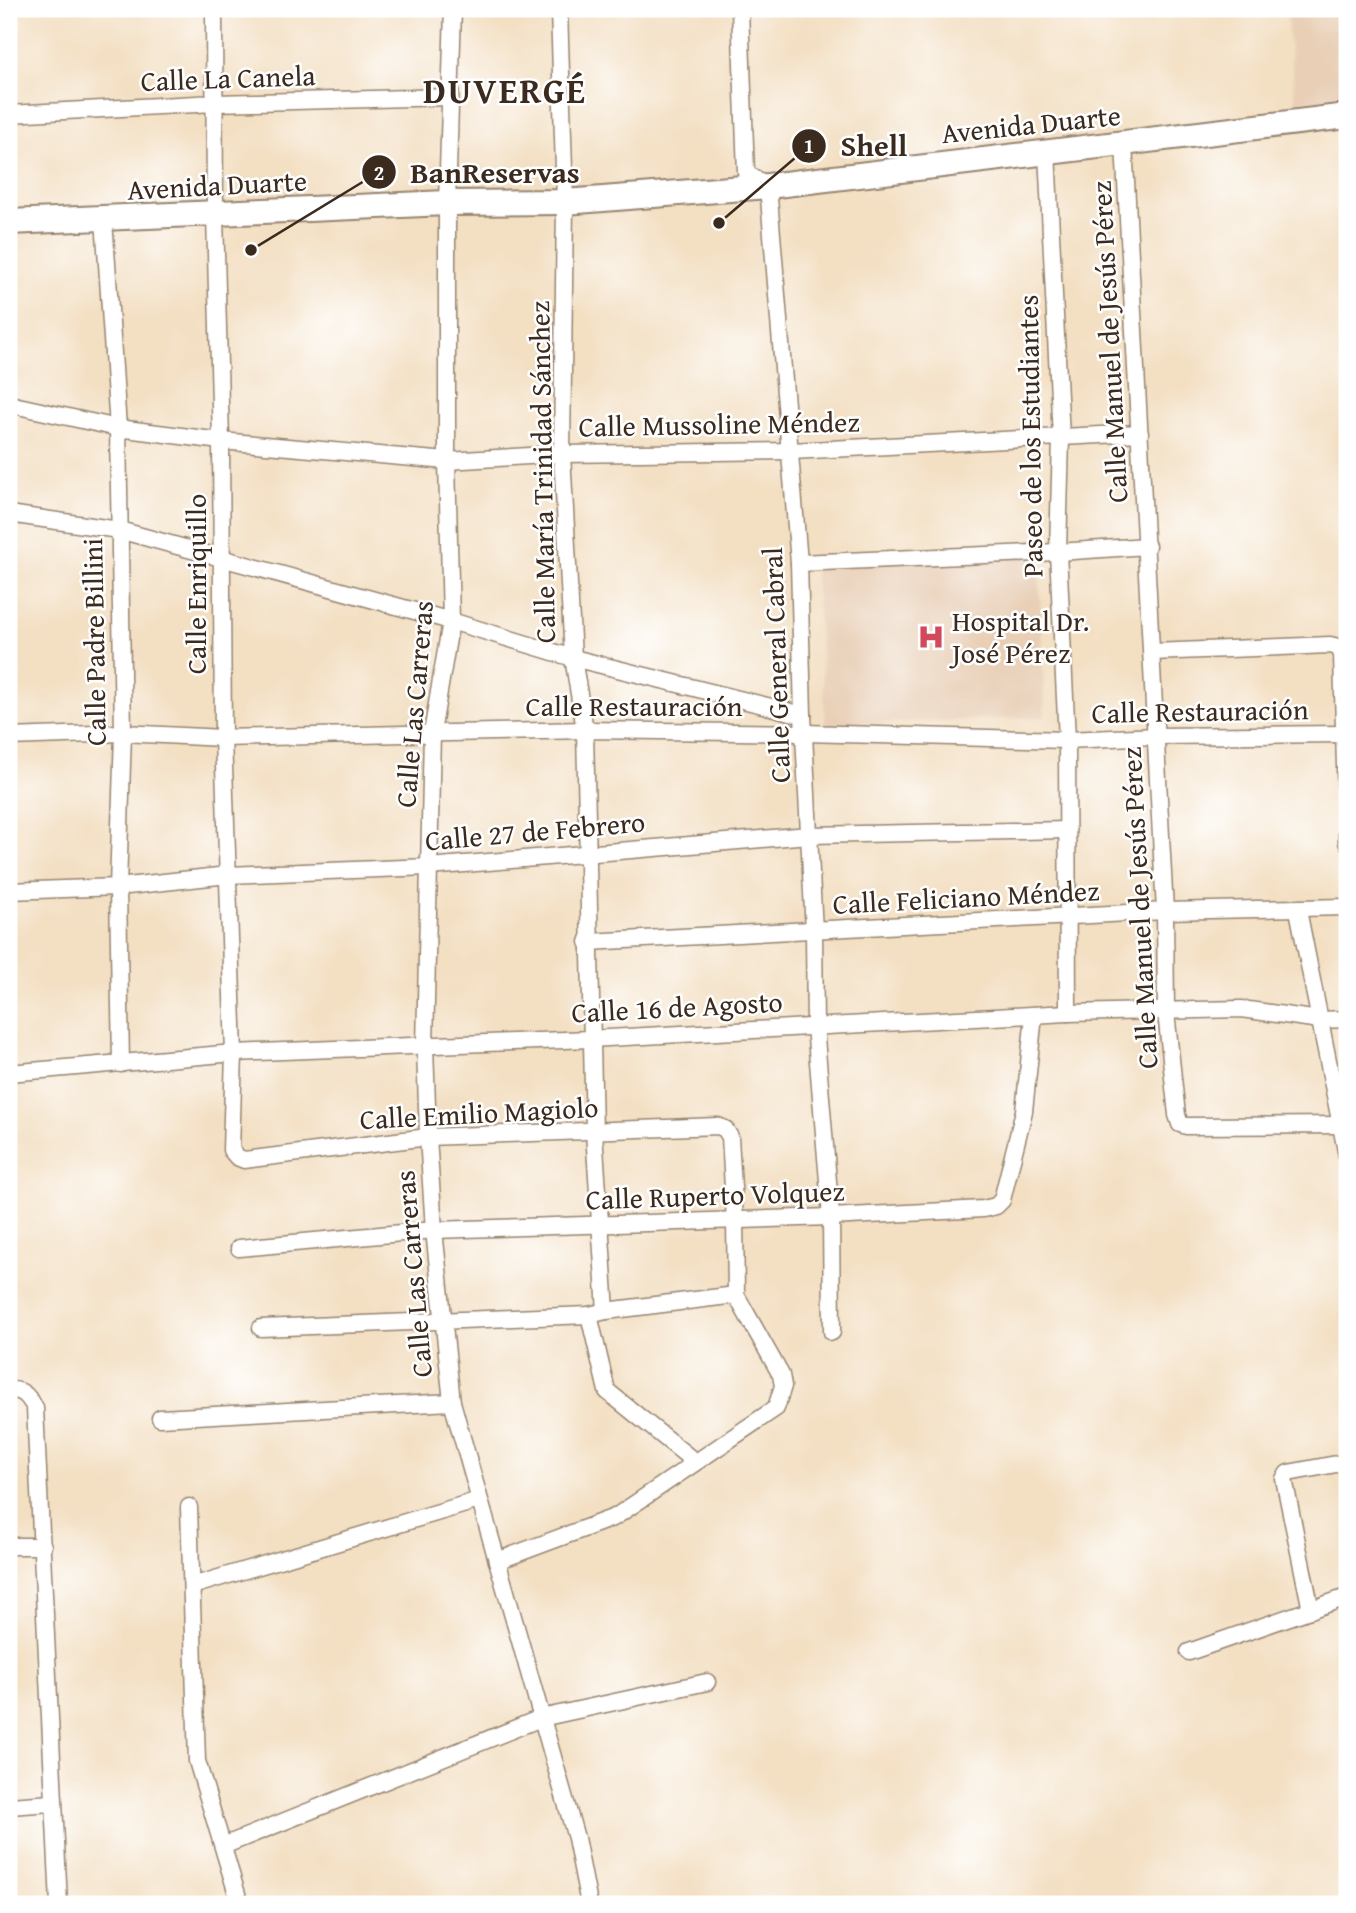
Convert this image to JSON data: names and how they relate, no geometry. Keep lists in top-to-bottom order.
{
  "streets": {
    "main road": ["Avenida Duarte"],
    "street": [
      "Calle La Canela",
      "Calle Manuel de Jesús Pérez",
      "Calle Mussoline Méndez",
      "Paseo de los Estudiantes",
      "Calle María Trinidad Sánchez",
      "Calle Enriquillo",
      "Calle Padre Billini",
      "Calle General Cabral",
      "Calle Las Carreras",
      "Calle Restauración",
      "Calle 27 de Febrero",
      "Calle Feliciano Méndez",
      "Calle 16 de Agosto",
      "Calle Emilio Magiolo",
      "Calle Ruperto Volquez"
    ]
  },
  "crossings": [
    ["Calle La Canela", "Calle Enriquillo"],
    ["Calle La Canela", "Calle Las Carreras"],
    ["Avenida Duarte", "Calle Manuel de Jesús Pérez"],
    ["Avenida Duarte", "Paseo de los Estudiantes"],
    ["Avenida Duarte", "Calle María Trinidad Sánchez"],
    ["Avenida Duarte", "Calle Enriquillo"],
    ["Avenida Duarte", "Calle Padre Billini"],
    ["Avenida Duarte", "Calle General Cabral"],
    ["Avenida Duarte", "Calle Las Carreras"],
    ["Calle Manuel de Jesús Pérez", "Calle Mussoline Méndez"],
    ["Calle Manuel de Jesús Pérez", "Calle Restauración"],
    ["Calle Manuel de Jesús Pérez", "Calle Feliciano Méndez"],
    ["Calle Manuel de Jesús Pérez", "Calle 16 de Agosto"],
    ["Calle Mussoline Méndez", "Paseo de los Estudiantes"],
    ["Calle Mussoline Méndez", "Calle María Trinidad Sánchez"],
    ["Calle Mussoline Méndez", "Calle Enriquillo"],
    ["Calle Mussoline Méndez", "Calle Padre Billini"],
    ["Calle Mussoline Méndez", "Calle General Cabral"],
    ["Calle Mussoline Méndez", "Calle Las Carreras"],
    ["Paseo de los Estudiantes", "Calle Restauración"],
    ["Paseo de los Estudiantes", "Calle 27 de Febrero"],
    ["Paseo de los Estudiantes", "Calle Feliciano Méndez"],
    ["Paseo de los Estudiantes", "Calle 16 de Agosto"],
    ["Calle María Trinidad Sánchez", "Calle Restauración"],
    ["Calle María Trinidad Sánchez", "Calle 27 de Febrero"],
    ["Calle María Trinidad Sánchez", "Calle Feliciano Méndez"],
    ["Calle María Trinidad Sánchez", "Calle 16 de Agosto"],
    ["Calle María Trinidad Sánchez", "Calle Emilio Magiolo"],
    ["Calle María Trinidad Sánchez", "Calle Ruperto Volquez"],
    ["Calle Enriquillo", "Calle Restauración"],
    ["Calle Enriquillo", "Calle 27 de Febrero"],
    ["Calle Enriquillo", "Calle 16 de Agosto"],
    ["Calle Enriquillo", "Calle Emilio Magiolo"],
    ["Calle Padre Billini", "Calle Restauración"],
    ["Calle Padre Billini", "Calle 27 de Febrero"],
    ["Calle Padre Billini", "Calle 16 de Agosto"],
    ["Calle General Cabral", "Calle Restauración"],
    ["Calle General Cabral", "Calle 27 de Febrero"],
    ["Calle General Cabral", "Calle Feliciano Méndez"],
    ["Calle General Cabral", "Calle 16 de Agosto"],
    ["Calle General Cabral", "Calle Ruperto Volquez"],
    ["Calle Las Carreras", "Calle Restauración"],
    ["Calle Las Carreras", "Calle 27 de Febrero"],
    ["Calle Las Carreras", "Calle 16 de Agosto"],
    ["Calle Las Carreras", "Calle Emilio Magiolo"],
    ["Calle Las Carreras", "Calle Ruperto Volquez"],
    ["Calle 16 de Agosto", "Calle Ruperto Volquez"],
    ["Calle Emilio Magiolo", "Calle Ruperto Volquez"]
  ],
  "districts": ["DUVERGÉ"],
  "places": {
    "other": ["Shell", "BanReservas"],
    "hospital": ["Hospital Dr. José Pérez"]
  }
}
